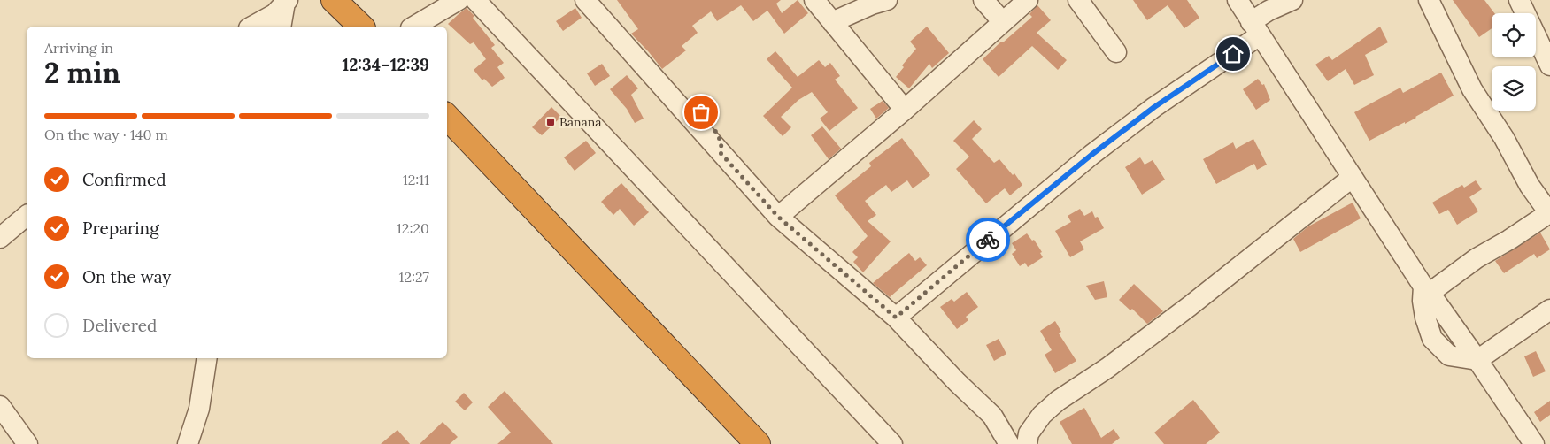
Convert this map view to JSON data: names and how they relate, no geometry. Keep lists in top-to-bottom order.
{
  "places": {
    "transit": ["Banana"]
  },
  "page": {
    "heading": ["2 min", "Arriving in", "12:34–12:39"],
    "bar": "On the way · 140 m",
    "list": [
      ["Confirmed", "12:11"],
      ["Preparing", "12:20"],
      ["On the way", "12:27"],
      "Delivered"
    ]
  }
}
